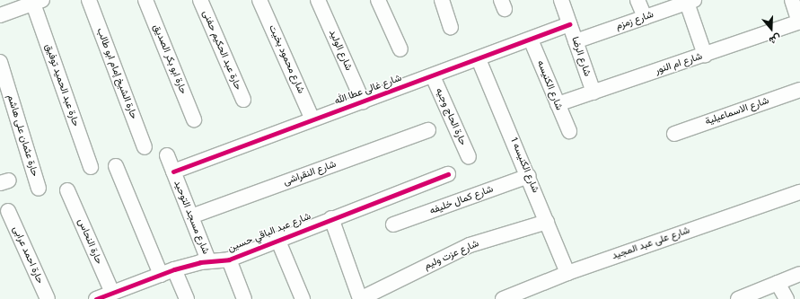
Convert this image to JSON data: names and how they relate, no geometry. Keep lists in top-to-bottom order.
{
  "streets": {
    "street": [
      "شارع زمزم",
      "حارة عبد الحكيم حفنى",
      "شارع الوليد",
      "شارع الرضا",
      "حارة ابو بكر الصديق",
      "شارع محمود بخيت",
      "شارع ام النور",
      "حارة الشيخ إمام ابو طالب",
      "حارة عبد الحميد توفيق",
      "شارع الكنيسه",
      "شارع غالى عطا الله",
      "شارع الاسماعيلية",
      "حارة الحاج وجيه",
      "حارة عثمان على هاشم",
      "شارع الكنيسه 1",
      "شارع النقراشى",
      "شارع كمال خليفه",
      "شارع مسجد التوحيد",
      "شارع عبد الباقي حسين",
      "حارة النحاس",
      "شارع على عبد المجيد",
      "حارة احمد عرابى",
      "شارع عزت وليم"
    ]
  },
  "crossings": [
    ["شارع زمزم", "شارع الرضا"],
    ["شارع الوليد", "شارع غالى عطا الله"],
    ["شارع الرضا", "شارع ام النور"],
    ["شارع الرضا", "شارع غالى عطا الله"],
    ["شارع محمود بخيت", "شارع غالى عطا الله"],
    ["شارع ام النور", "شارع الكنيسه"],
    ["شارع الكنيسه", "شارع غالى عطا الله"],
    ["شارع غالى عطا الله", "حارة الحاج وجيه"],
    ["شارع غالى عطا الله", "شارع الكنيسه 1"],
    ["شارع غالى عطا الله", "شارع مسجد التوحيد"],
    ["شارع الكنيسه 1", "شارع كمال خليفه"],
    ["شارع الكنيسه 1", "شارع على عبد المجيد"],
    ["شارع الكنيسه 1", "شارع عزت وليم"],
    ["شارع النقراشى", "شارع مسجد التوحيد"],
    ["شارع مسجد التوحيد", "شارع عبد الباقي حسين"],
    ["شارع عبد الباقي حسين", "حارة النحاس"]
  ],
  "north": "bottom"
}
